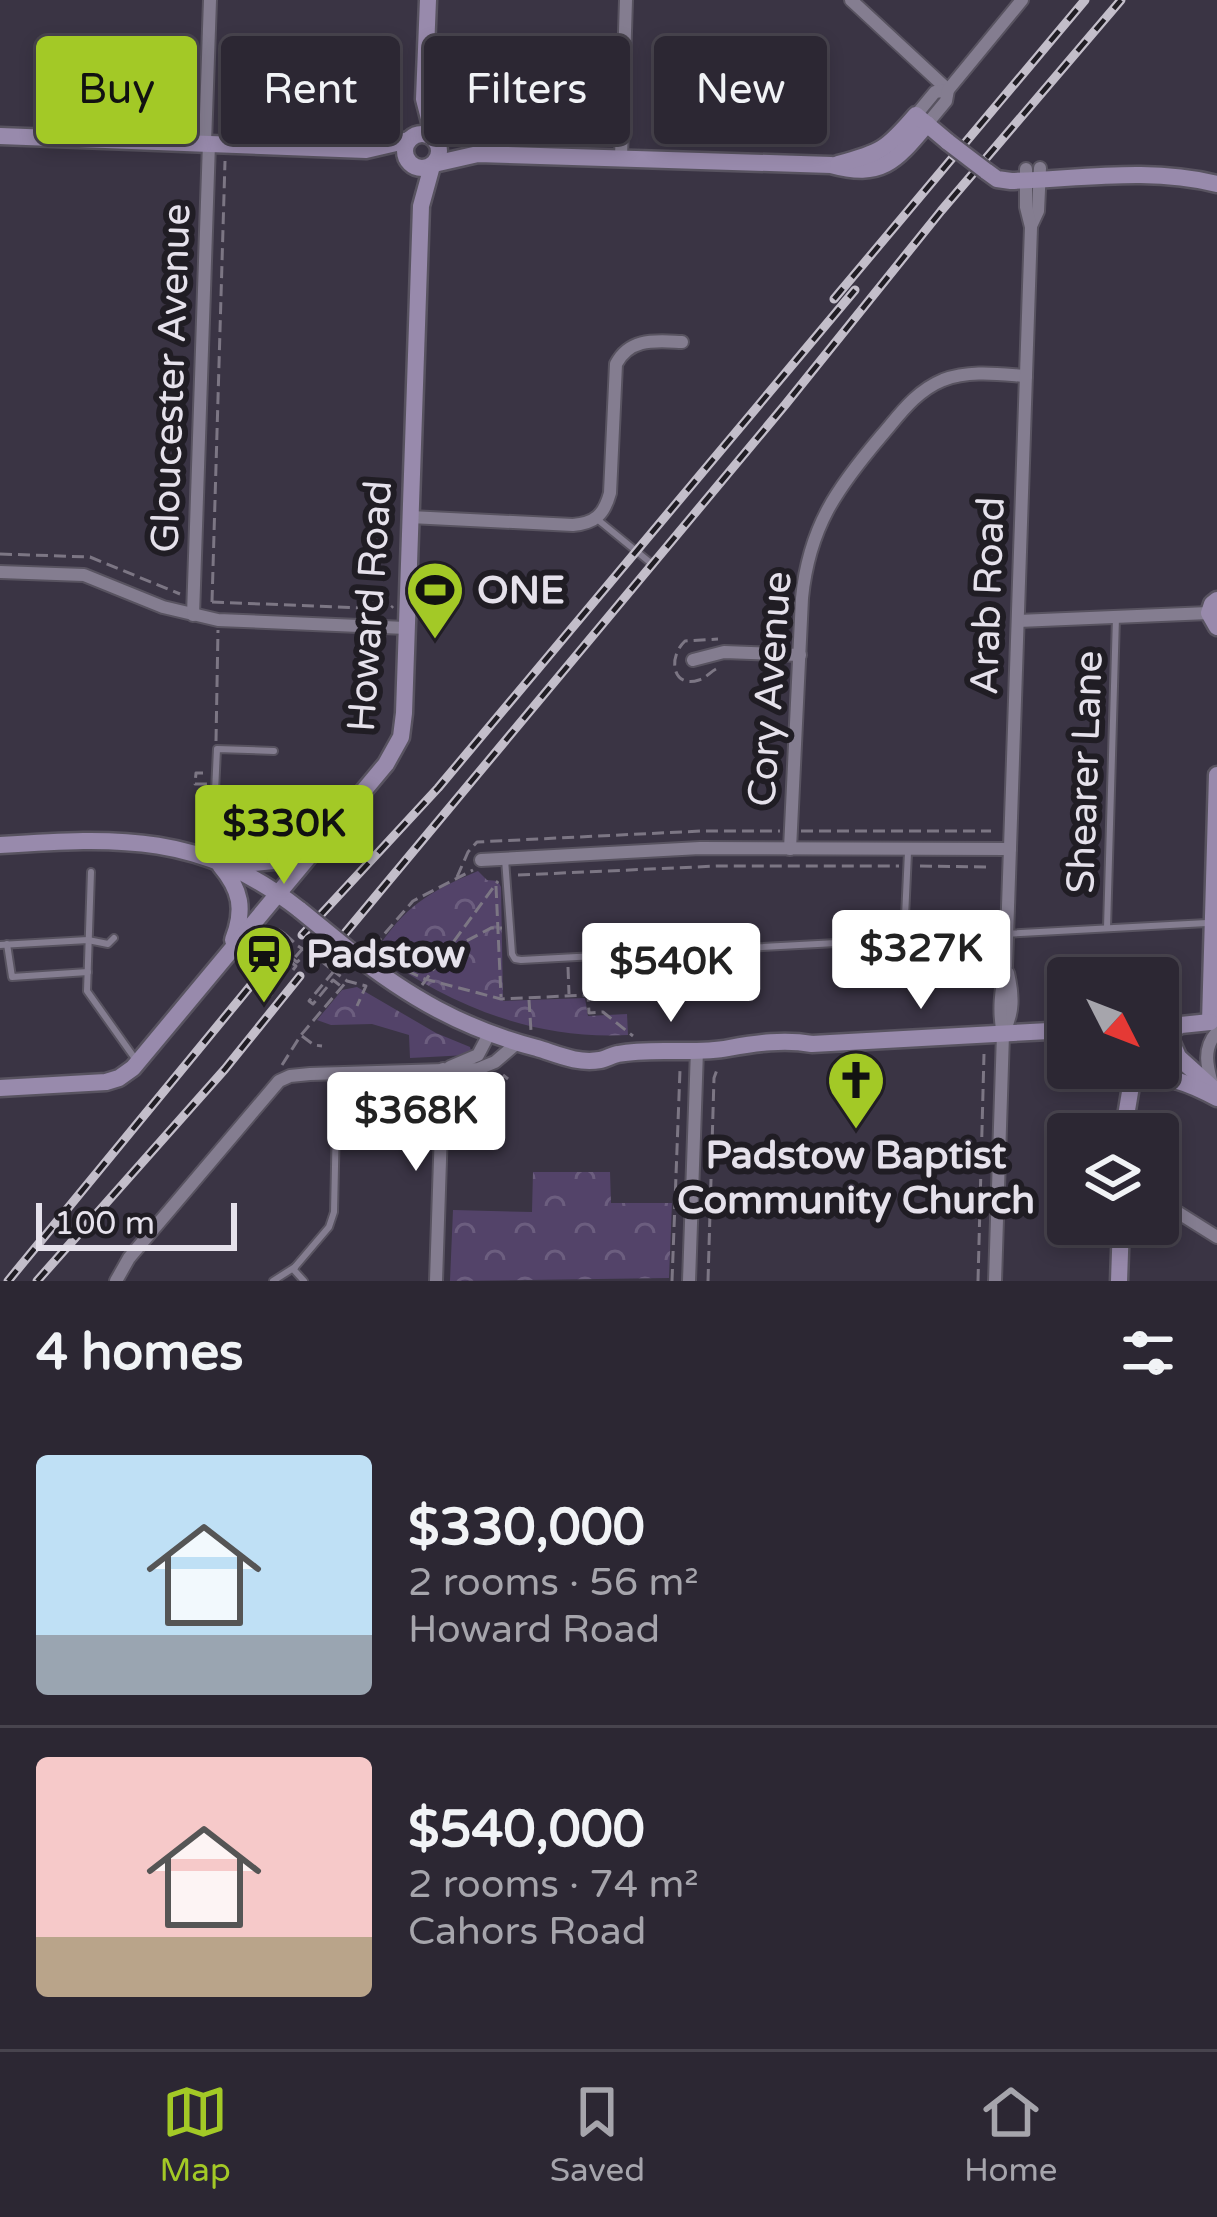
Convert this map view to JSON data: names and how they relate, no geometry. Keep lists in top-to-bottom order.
{
  "streets": {
    "street": [
      "Gloucester Avenue",
      "Arab Road",
      "Howard Road",
      "Cory Avenue"
    ],
    "lane": ["Shearer Lane"]
  },
  "crossings": [
    ["Arab Road", "Cory Avenue"]
  ],
  "places": {
    "sports": ["ONE"],
    "station": ["Padstow"],
    "church": ["Padstow Baptist Community Church"]
  },
  "scale_bar": "100 m",
  "north": "bottom right",
  "page": {
    "chip": [
      "Buy",
      "Rent",
      "Filters",
      "New"
    ],
    "price": [
      "$330K",
      "$327K",
      "$540K",
      "$368K"
    ],
    "scale": "100 m",
    "heading": "4 homes",
    "list": [
      {
        "name": "$330,000",
        "note": "2 rooms · 56 m² · Howard Road"
      },
      {
        "name": "$540,000",
        "note": "2 rooms · 74 m² · Cahors Road"
      }
    ],
    "tabs": ["Map", "Saved", "Home"]
  }
}
